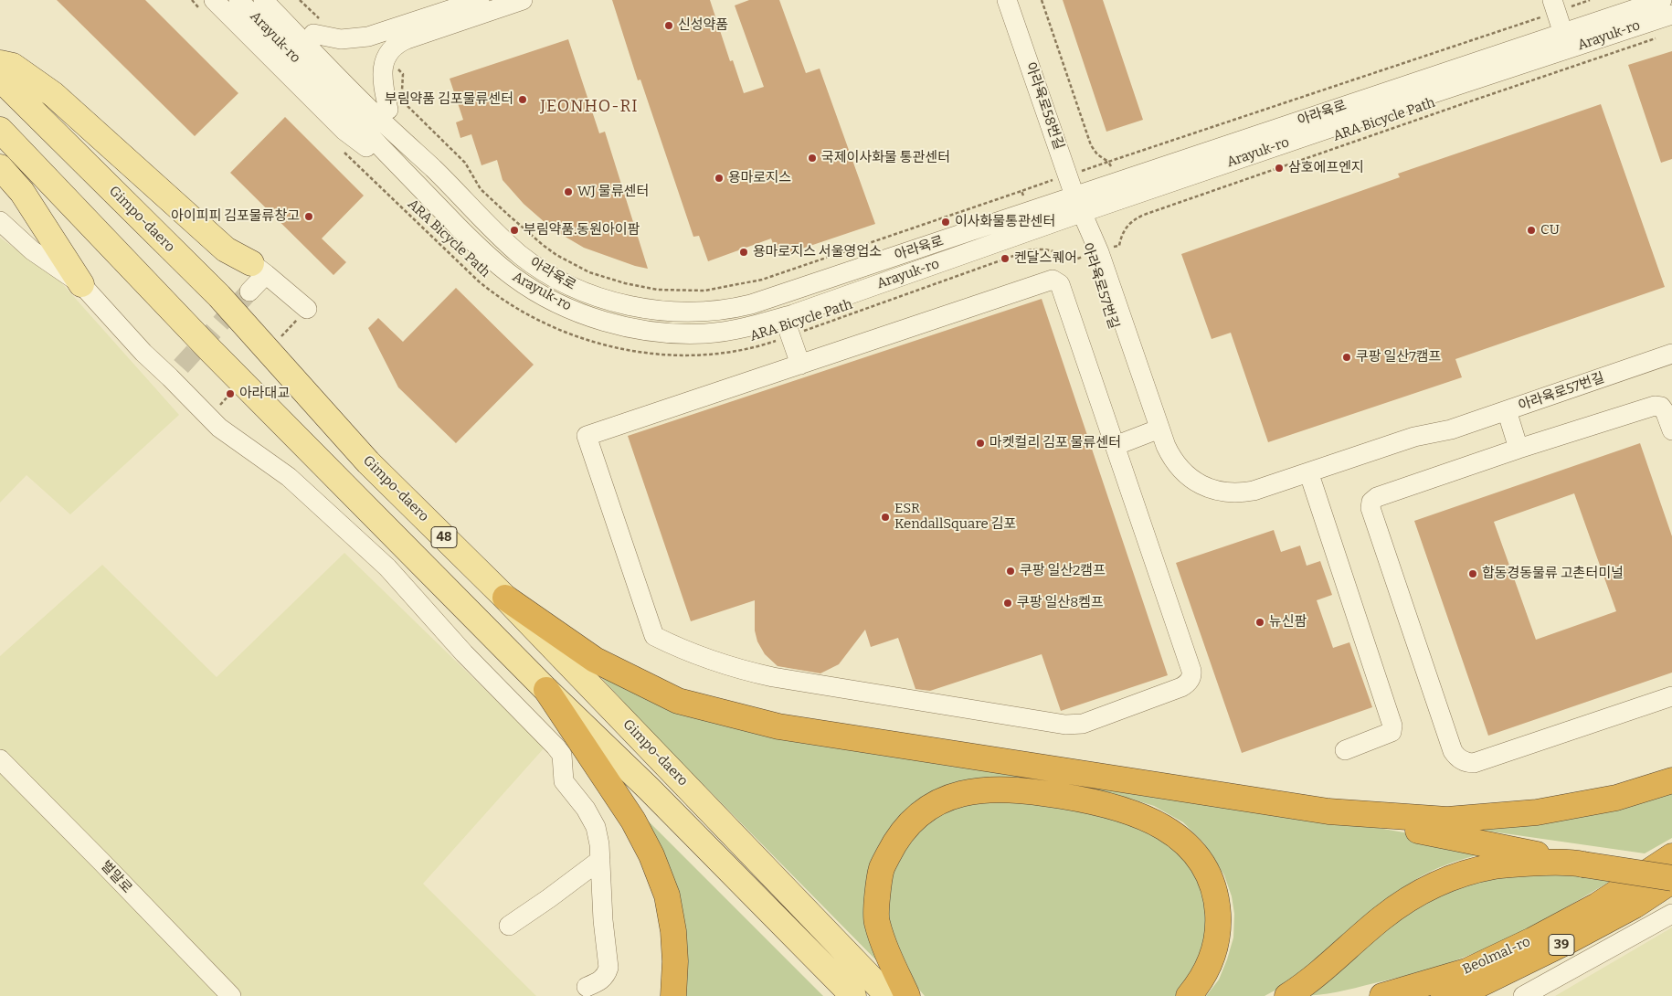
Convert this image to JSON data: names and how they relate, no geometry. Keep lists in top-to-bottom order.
{
  "streets": {
    "highway": ["39", "Beolmal-ro"],
    "main road": ["Gimpo-daero", "48"],
    "street": [
      "Arayuk-ro",
      "아라육로58번길",
      "아라육로",
      "아라육로57번길",
      "벌말로"
    ],
    "path": ["ARA Bicycle Path"]
  },
  "crossings": [
    ["Arayuk-ro", "아라육로58번길"],
    ["Arayuk-ro", "아라육로"],
    ["Arayuk-ro", "아라육로57번길"],
    ["아라육로58번길", "아라육로"],
    ["아라육로58번길", "아라육로57번길"],
    ["아라육로", "아라육로57번길"]
  ],
  "districts": ["JEONHO-RI"],
  "places": [
    "신성약품",
    "부림약품 김포물류센터",
    "국제이사화물 통관센터",
    "삼호에프엔지",
    "용마로지스",
    "WJ 물류센터",
    "아이피피 김포물류창고",
    "이사화물통관센터",
    "부림약품.동원아이팜",
    "CU",
    "용마로지스 서울영업소",
    "켄달스퀘어",
    "쿠팡 일산7캠프",
    "아라대교",
    "마켓컬리 김포 물류센터",
    "ESR KendallSquare 김포",
    "쿠팡 일산2캠프",
    "합동경동물류 고촌터미널",
    "쿠팡 일산8켐프",
    "뉴신팜"
  ]
}
